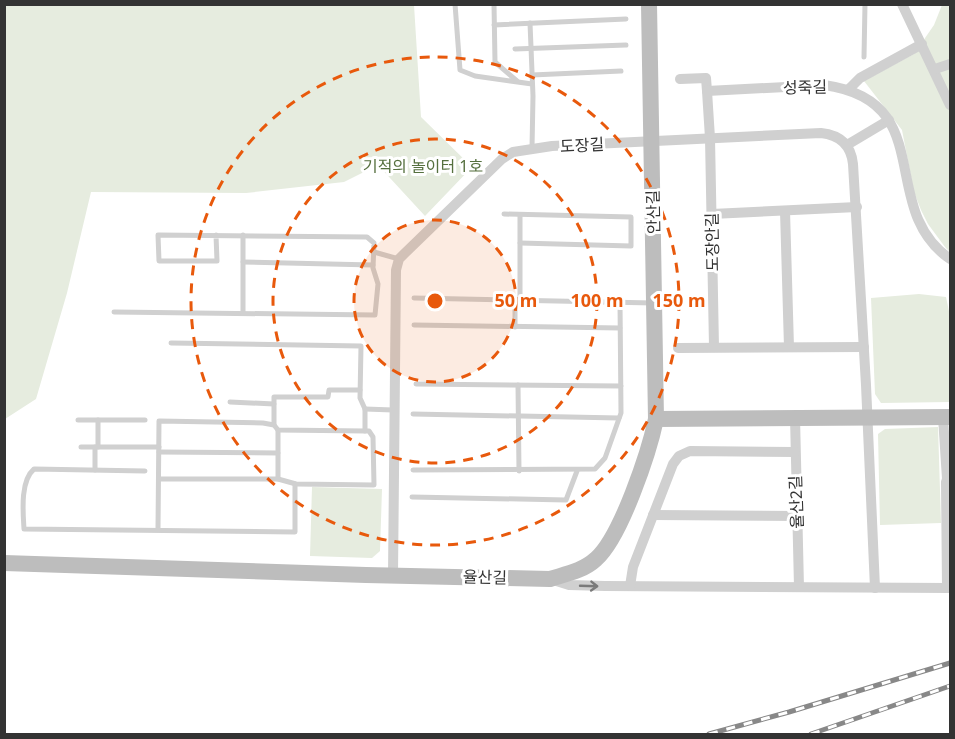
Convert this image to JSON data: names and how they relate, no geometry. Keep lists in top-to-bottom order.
{
  "streets": {
    "street": [
      "성죽길",
      "도장길",
      "안산길",
      "도장안길",
      "율산2길",
      "율산길"
    ]
  },
  "crossings": [
    ["도장길", "안산길"],
    ["도장길", "도장안길"],
    ["안산길", "율산길"]
  ],
  "parks": ["기적의 놀이터 1호"],
  "rings": ["50 m", "100 m", "150 m"]
}
